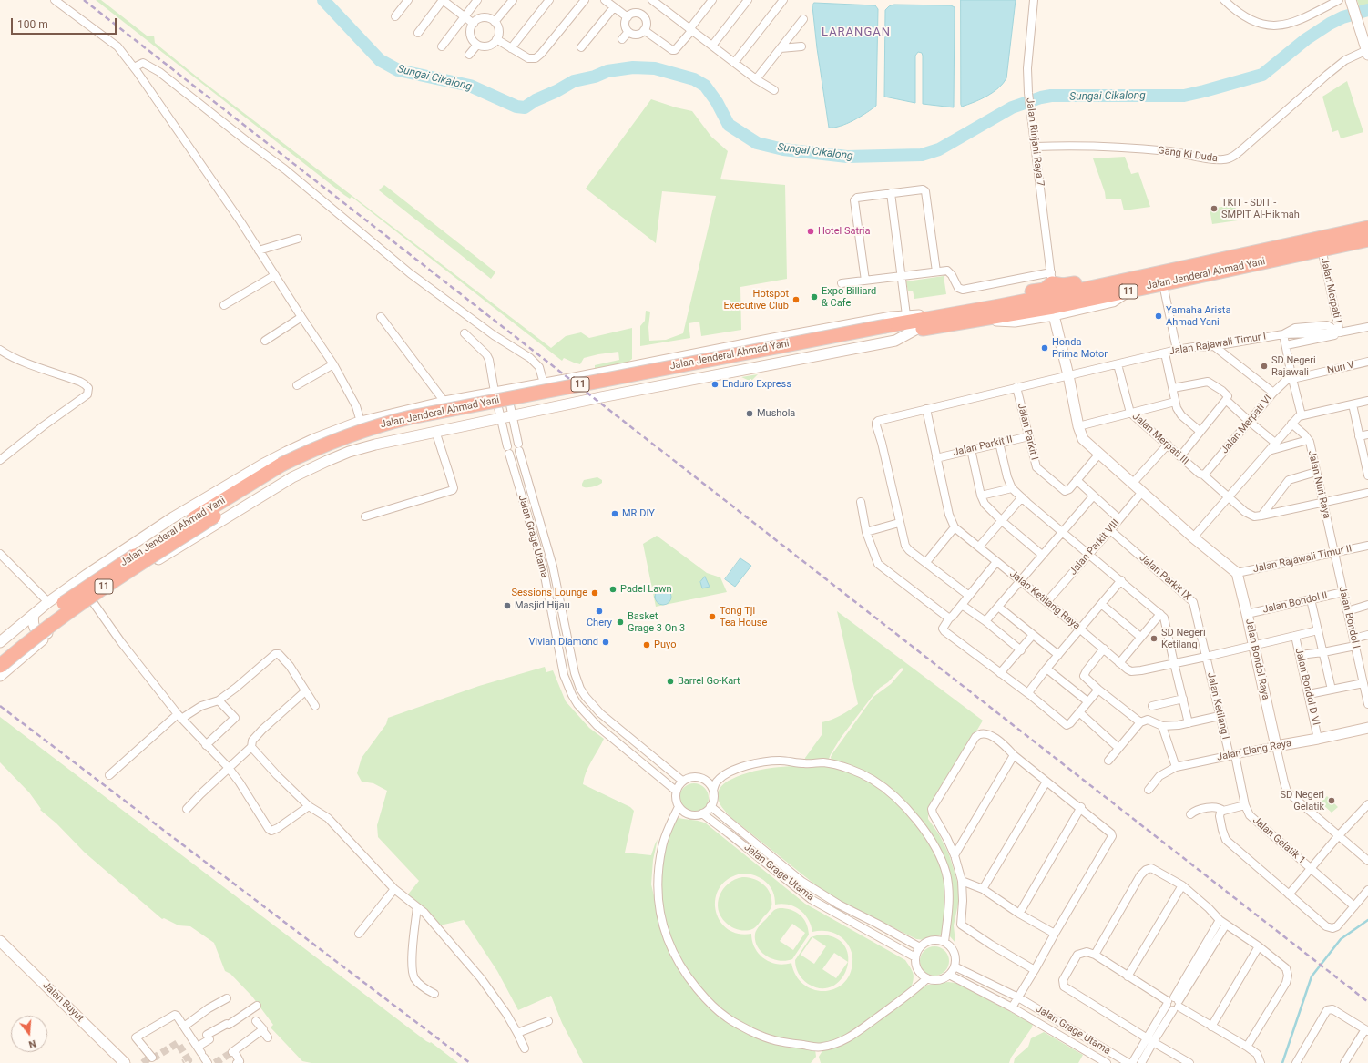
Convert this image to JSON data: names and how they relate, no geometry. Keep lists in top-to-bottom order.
{
  "streets": {
    "highway": ["Jalan Jenderal Ahmad Yani", "11"],
    "street": [
      "Jalan Rinjani Raya 7",
      "Gang Ki Duda",
      "Jalan Merpati I",
      "Jalan Rajawali Timur I",
      "Nuri V",
      "Jalan Merpati VI",
      "Jalan Parkit I",
      "Jalan Merpati III",
      "Jalan Parkit II",
      "Jalan Nuri Raya",
      "Jalan Grage Utama",
      "Jalan Parkit VIII",
      "Jalan Rajawali Timur II",
      "Jalan Parkit IX",
      "Jalan Ketilang Raya",
      "Jalan Bondol II",
      "Jalan Bondol I",
      "Jalan Bondol Raya",
      "Jalan Bondol D VI",
      "Jalan Ketilang I",
      "Jalan Elang Raya",
      "Jalan Gelatik 1",
      "Jalan Buyut"
    ]
  },
  "crossings": [
    ["Jalan Rinjani Raya 7", "Gang Ki Duda"],
    ["Jalan Jenderal Ahmad Yani", "Jalan Merpati I"],
    ["Jalan Jenderal Ahmad Yani", "Jalan Grage Utama"],
    ["Jalan Merpati I", "Jalan Rajawali Timur I"],
    ["Jalan Rajawali Timur I", "Jalan Parkit I"],
    ["Jalan Rajawali Timur I", "Jalan Merpati III"],
    ["Nuri V", "Jalan Merpati VI"],
    ["Jalan Merpati VI", "Jalan Merpati III"],
    ["Jalan Parkit I", "Jalan Parkit II"],
    ["Jalan Nuri Raya", "Jalan Rajawali Timur II"],
    ["Jalan Nuri Raya", "Jalan Bondol I"],
    ["Jalan Parkit VIII", "Jalan Parkit IX"],
    ["Jalan Parkit VIII", "Jalan Ketilang Raya"],
    ["Jalan Rajawali Timur II", "Jalan Bondol I"],
    ["Jalan Rajawali Timur II", "Jalan Bondol Raya"],
    ["Jalan Parkit IX", "Jalan Ketilang Raya"],
    ["Jalan Parkit IX", "Jalan Ketilang I"],
    ["Jalan Ketilang Raya", "Jalan Bondol Raya"],
    ["Jalan Ketilang Raya", "Jalan Bondol D VI"],
    ["Jalan Ketilang Raya", "Jalan Ketilang I"],
    ["Jalan Bondol II", "Jalan Bondol I"],
    ["Jalan Bondol II", "Jalan Bondol Raya"],
    ["Jalan Bondol Raya", "Jalan Elang Raya"],
    ["Jalan Bondol D VI", "Jalan Elang Raya"],
    ["Jalan Ketilang I", "Jalan Elang Raya"],
    ["Jalan Ketilang I", "Jalan Gelatik 1"],
    ["Jalan Elang Raya", "Jalan Gelatik 1"]
  ],
  "districts": ["LARANGAN"],
  "water": ["Sungai Cikalong"],
  "places": [
    "TKIT - SDIT - SMPIT Al-Hikmah",
    "Hotel Satria",
    "Expo Billiard & Cafe",
    "Hotspot Executive Club",
    "Yamaha Arista Ahmad Yani",
    "Honda Prima Motor",
    "SD Negeri Rajawali",
    "Enduro Express",
    "Mushola",
    "MR.DIY",
    "Padel Lawn",
    "Sessions Lounge",
    "Masjid Hijau",
    "Chery",
    "Tong Tji Tea House",
    "Basket Grage 3 On 3",
    "SD Negeri Ketilang",
    "Vivian Diamond",
    "Puyo",
    "Barrel Go-Kart",
    "SD Negeri Gelatik"
  ],
  "scale_bar": "100 m",
  "north": "bottom"
}
